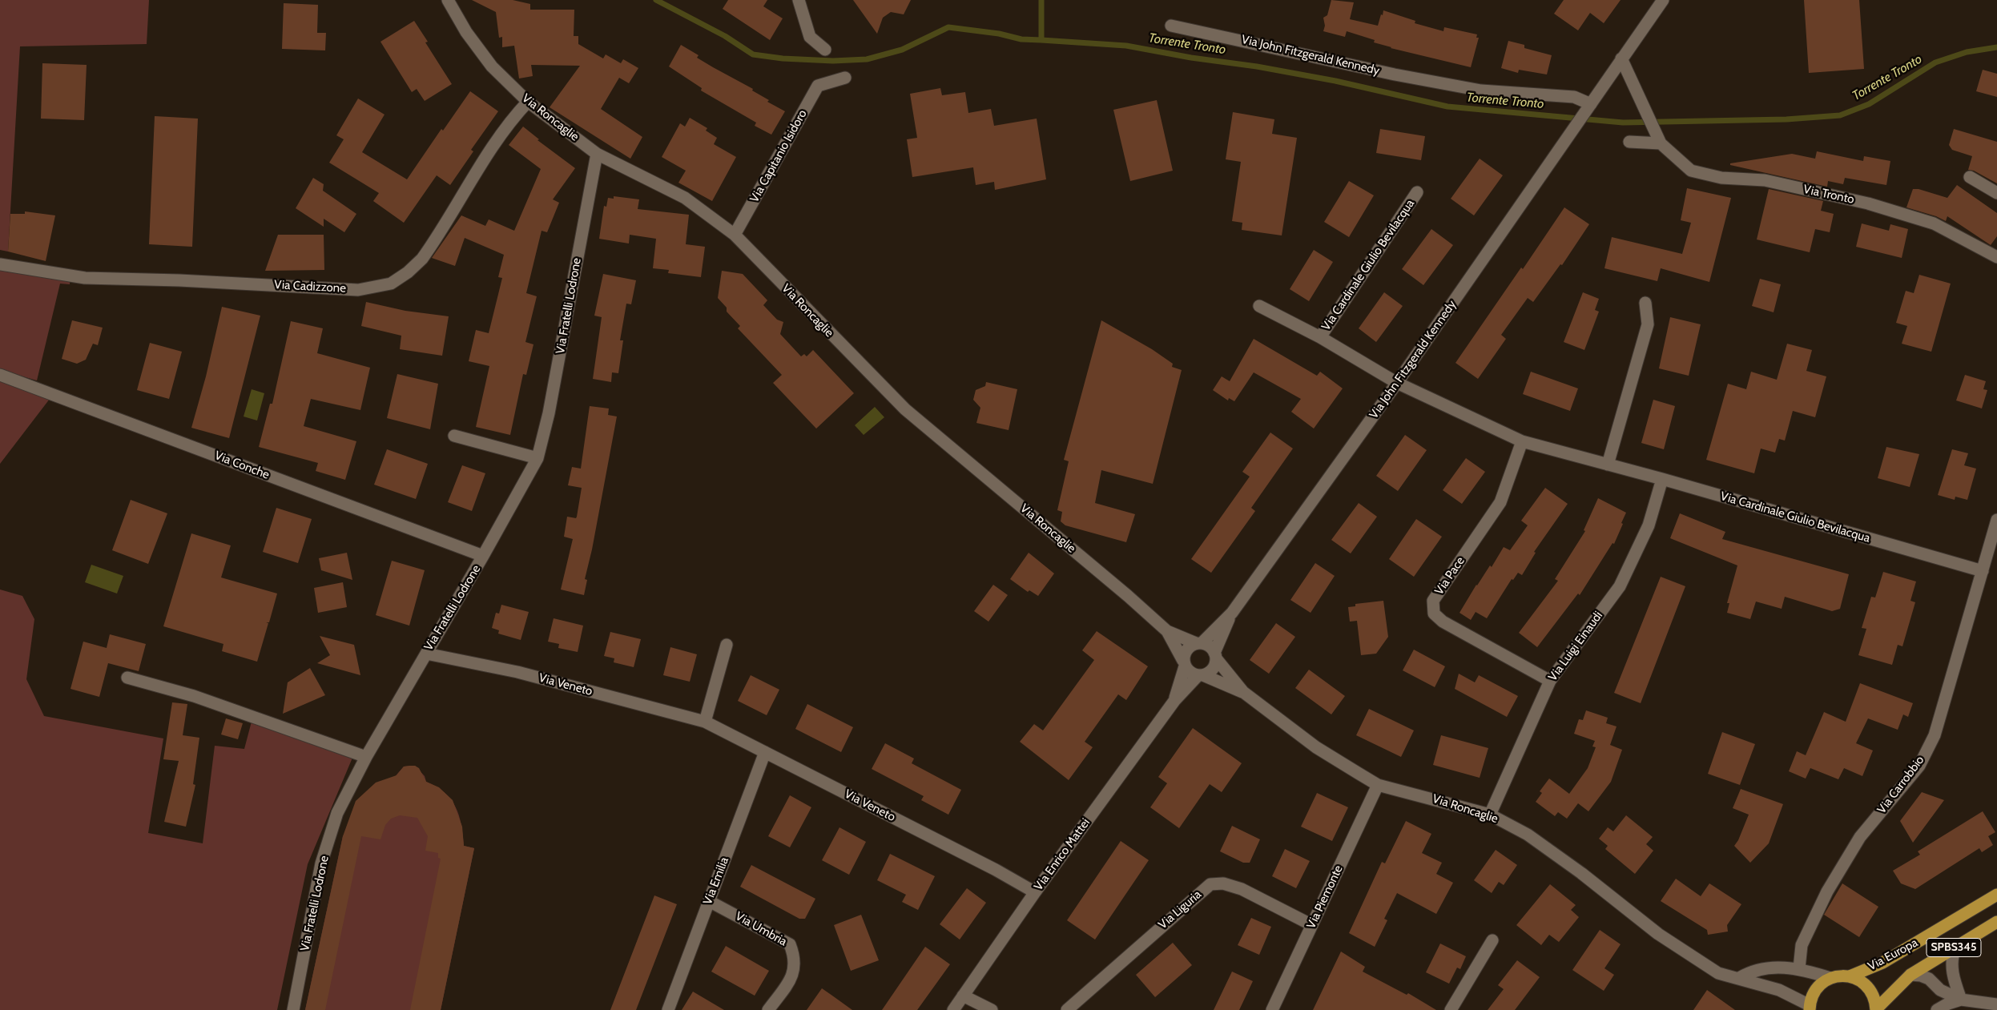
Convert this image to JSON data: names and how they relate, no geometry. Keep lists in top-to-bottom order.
{
  "streets": {
    "main road": ["SPBS345", "Via Europa"],
    "street": [
      "Via John Fitzgerald Kennedy",
      "Via Roncaglie",
      "Via Capitanio Isidoro",
      "Via Tronto",
      "Via Cardinale Giulio Bevilacqua",
      "Via Cadizzone",
      "Via Fratelli Lodrone",
      "Via Conche",
      "Via Pace",
      "Via Luigi Einaudi",
      "Via Veneto",
      "Via Carrobbio",
      "Via Enrico Mattei",
      "Via Emilia",
      "Via Piemonte",
      "Via Liguria",
      "Via Umbria"
    ]
  },
  "crossings": [
    ["Via John Fitzgerald Kennedy", "Via Roncaglie"],
    ["Via John Fitzgerald Kennedy", "Via Cardinale Giulio Bevilacqua"],
    ["Via John Fitzgerald Kennedy", "Via Enrico Mattei"],
    ["Via Roncaglie", "Via Capitanio Isidoro"],
    ["Via Roncaglie", "Via Cadizzone"],
    ["Via Roncaglie", "Via Fratelli Lodrone"],
    ["Via Roncaglie", "Via Luigi Einaudi"],
    ["Via Roncaglie", "Via Enrico Mattei"],
    ["Via Roncaglie", "Via Piemonte"],
    ["Via Cardinale Giulio Bevilacqua", "Via Pace"],
    ["Via Cardinale Giulio Bevilacqua", "Via Luigi Einaudi"],
    ["Via Cardinale Giulio Bevilacqua", "Via Carrobbio"],
    ["Via Fratelli Lodrone", "Via Conche"],
    ["Via Fratelli Lodrone", "Via Veneto"],
    ["Via Pace", "Via Luigi Einaudi"],
    ["Via Veneto", "Via Enrico Mattei"],
    ["Via Veneto", "Via Emilia"],
    ["Via Emilia", "Via Umbria"],
    ["Via Piemonte", "Via Liguria"]
  ],
  "water": ["Torrente Tronto"]
}
